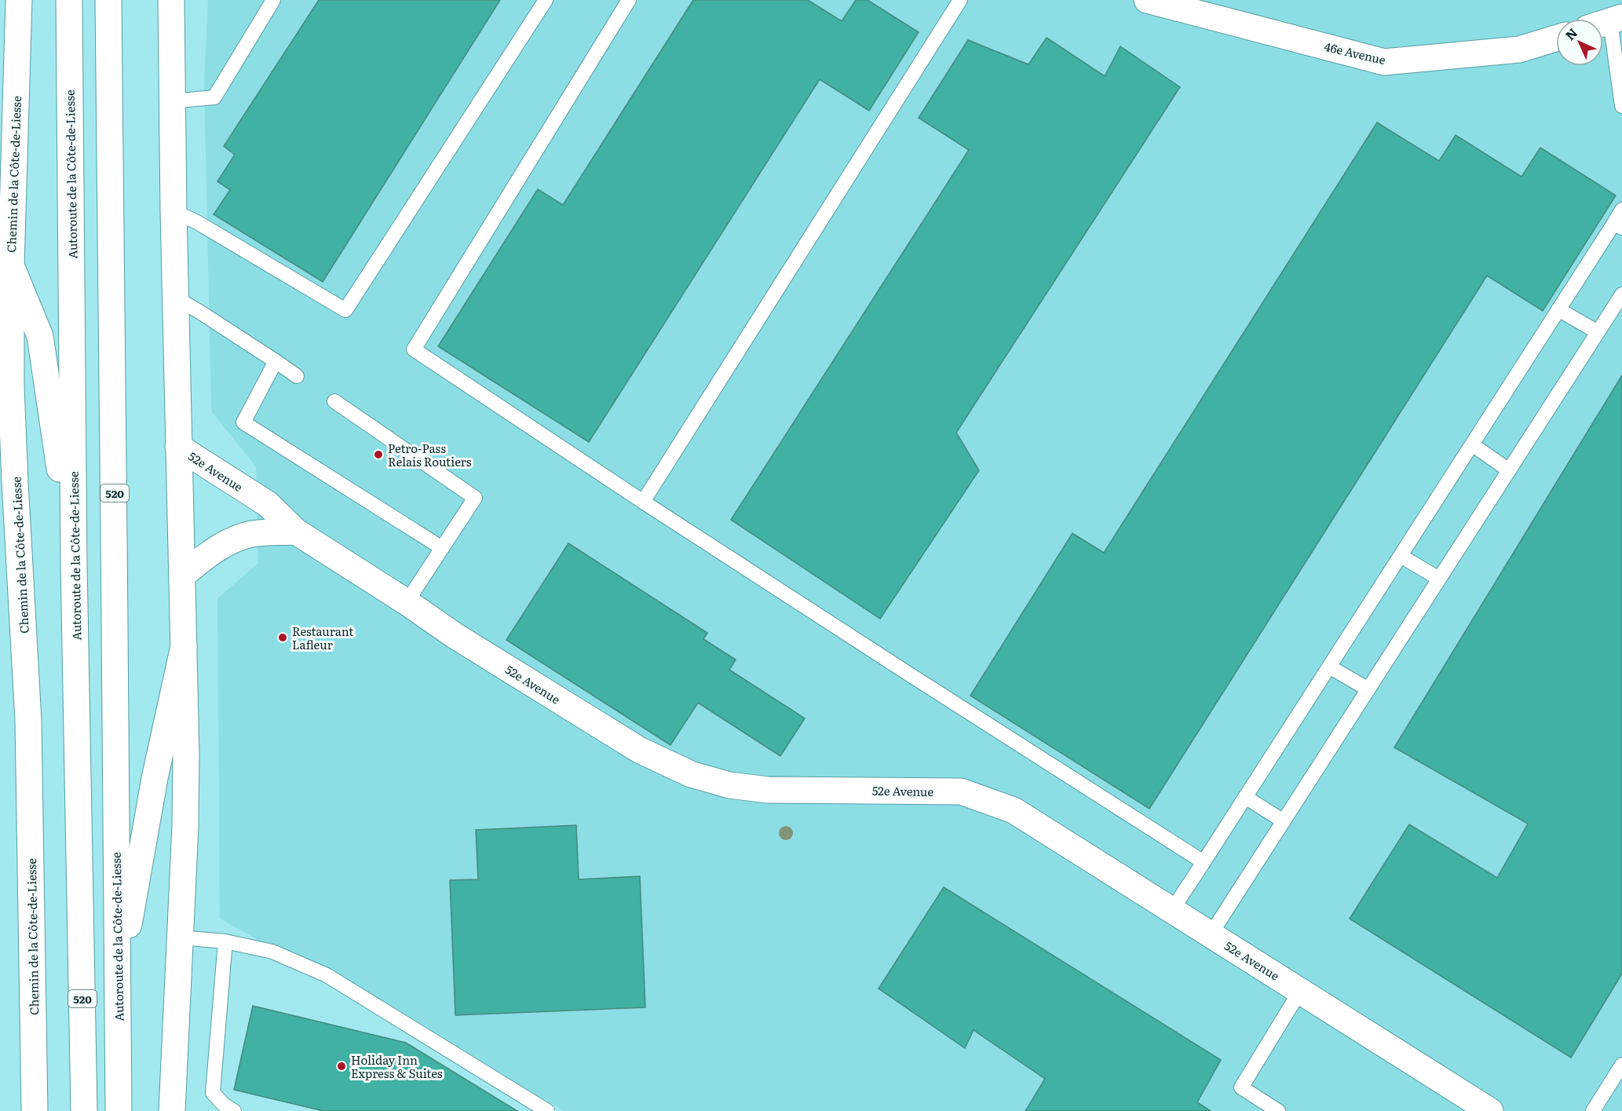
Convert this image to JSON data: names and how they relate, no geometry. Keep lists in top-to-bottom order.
{
  "streets": {
    "main road": [
      "46e Avenue",
      "Chemin de la Côte-de-Liesse",
      "Autoroute de la Côte-de-Liesse",
      "52e Avenue",
      "520"
    ]
  },
  "places": ["Petro-Pass Relais Routiers", "Restaurant Lafleur", "Holiday Inn Express & Suites"],
  "north": "top left"
}
